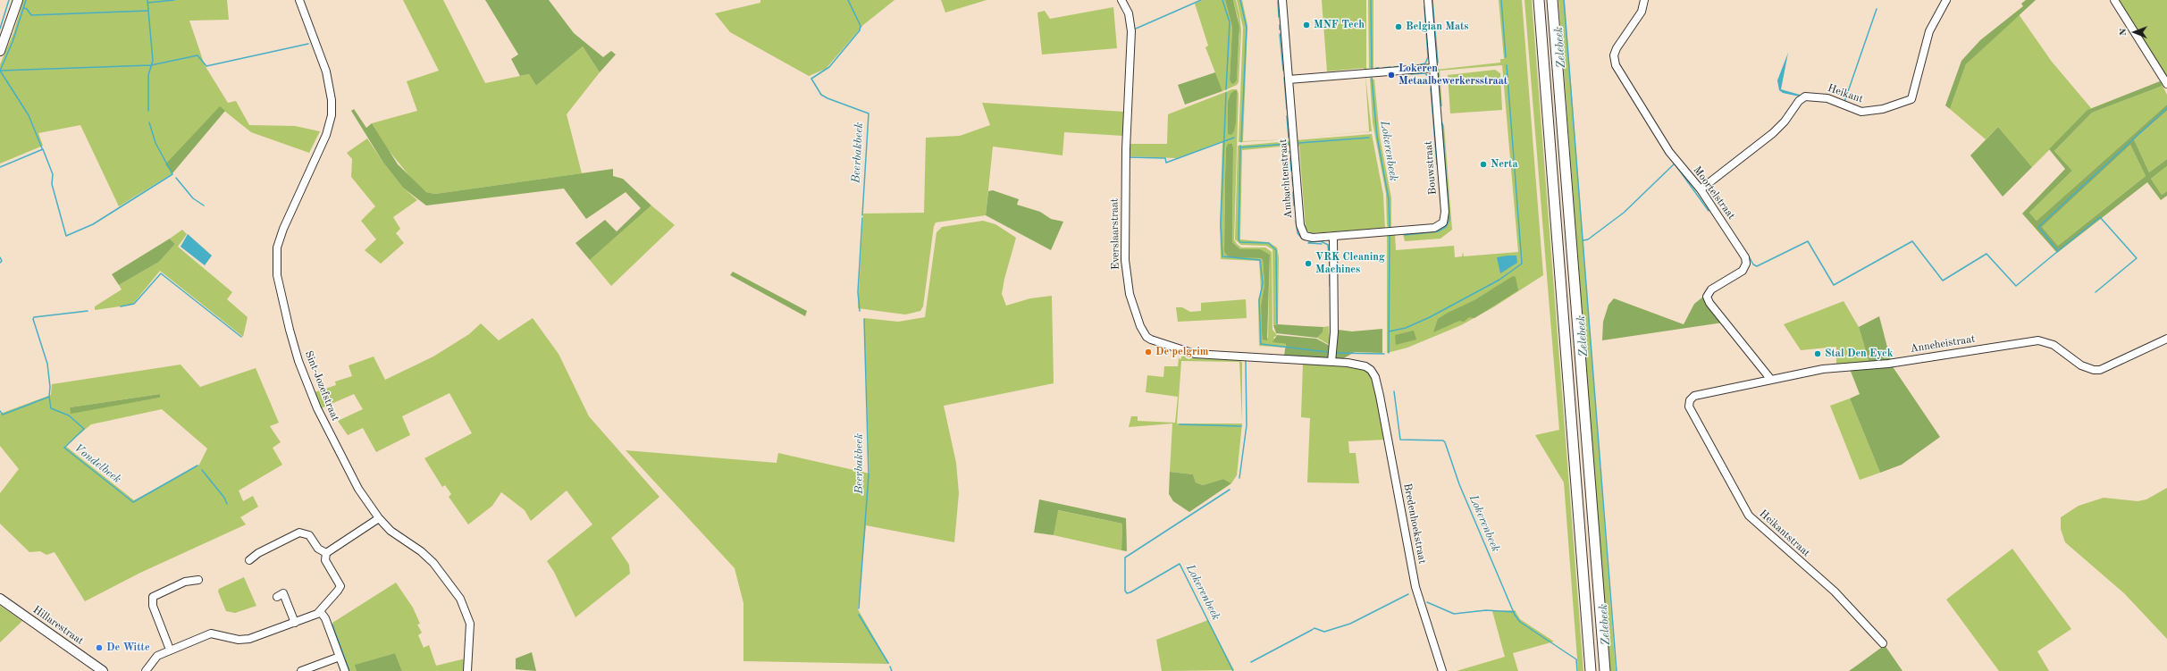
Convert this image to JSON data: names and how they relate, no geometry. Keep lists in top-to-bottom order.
{
  "streets": {
    "main road": ["Hillarestraat"],
    "street": [
      "Heikant",
      "Bouwstraat",
      "Ambachtenstraat",
      "Moortelstraat",
      "Everslaarstraat",
      "Anneheistraat",
      "Sint-Jozefstraat",
      "Bredenhoekstraat",
      "Heikantstraat"
    ]
  },
  "crossings": [
    ["Heikant", "Moortelstraat"],
    ["Bouwstraat", "Ambachtenstraat"],
    ["Moortelstraat", "Anneheistraat"],
    ["Everslaarstraat", "Bredenhoekstraat"],
    ["Anneheistraat", "Heikantstraat"]
  ],
  "water": [
    "Zelebeek",
    "Lokerenbeek",
    "Beerbakbeek",
    "Vondelbeek"
  ],
  "places": [
    "MNF Tech",
    "Belgian Mats",
    "Lokeren Metaalbewerkersstraat",
    "Nerta",
    "VRK Cleaning Machines",
    "De pelgrim",
    "Stal Den Eyck",
    "De Witte"
  ],
  "north": "left"
}
